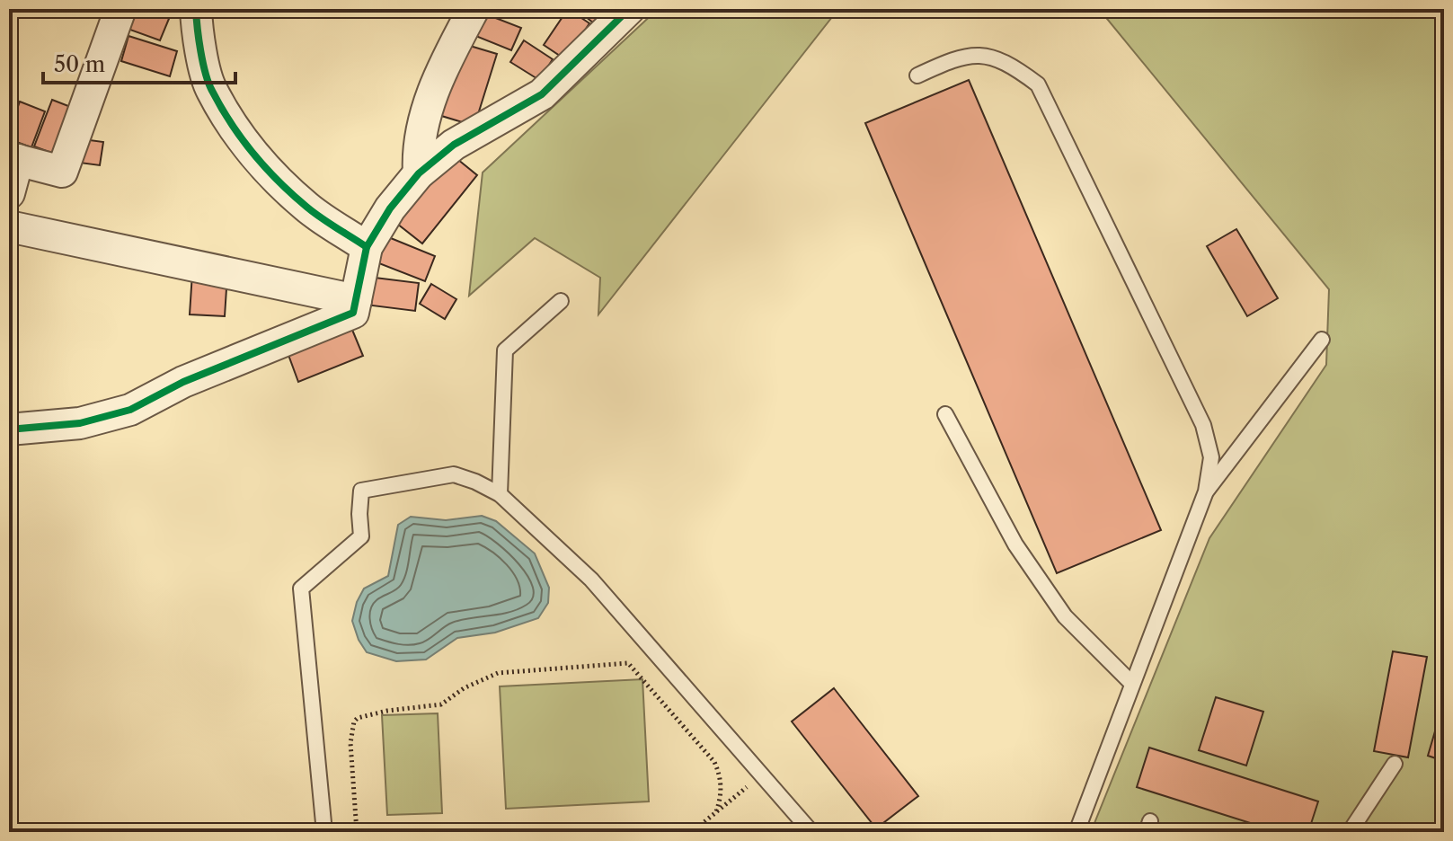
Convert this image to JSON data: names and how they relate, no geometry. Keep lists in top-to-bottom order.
{
  "scale_bar": "50 m"
}
